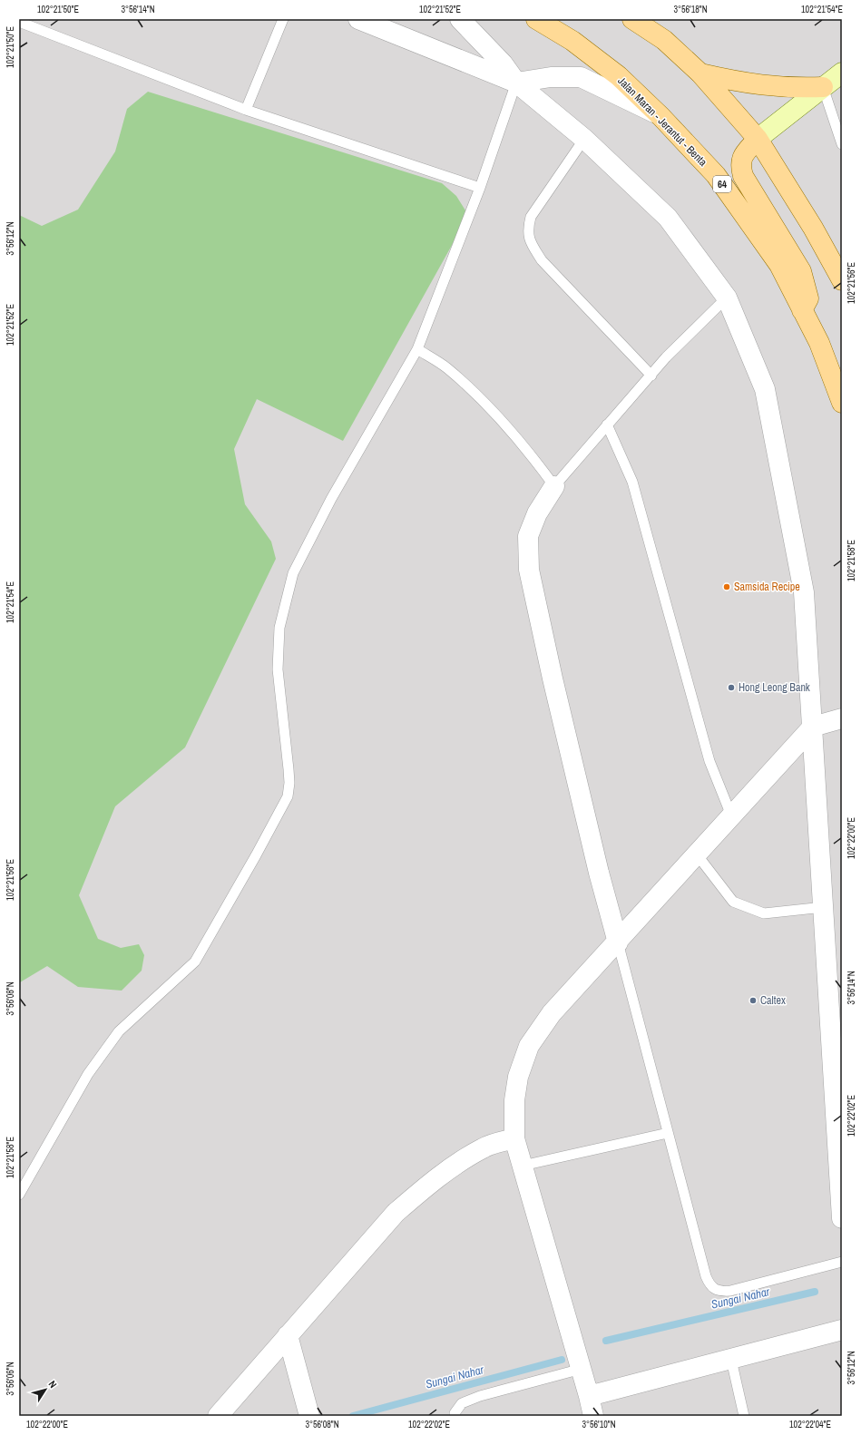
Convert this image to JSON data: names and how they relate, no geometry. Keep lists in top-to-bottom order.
{
  "streets": {
    "main road": ["Jalan Maran - Jerantut - Benta", "64"]
  },
  "water": ["Sungai Nahar"],
  "places": ["Samsida Recipe", "Hong Leong Bank", "Caltex"],
  "north": "top right",
  "coordinates": [
    "102°21'50\"E",
    "3°56'14\"N",
    "102°21'52\"E",
    "3°56'18\"N",
    "102°21'54\"E",
    "3°56'12\"N",
    "102°21'56\"E",
    "102°21'58\"E",
    "102°22'00\"E",
    "3°56'08\"N",
    "102°22'02\"E",
    "3°56'06\"N",
    "3°56'10\"N",
    "102°22'04\"E"
  ]
}
